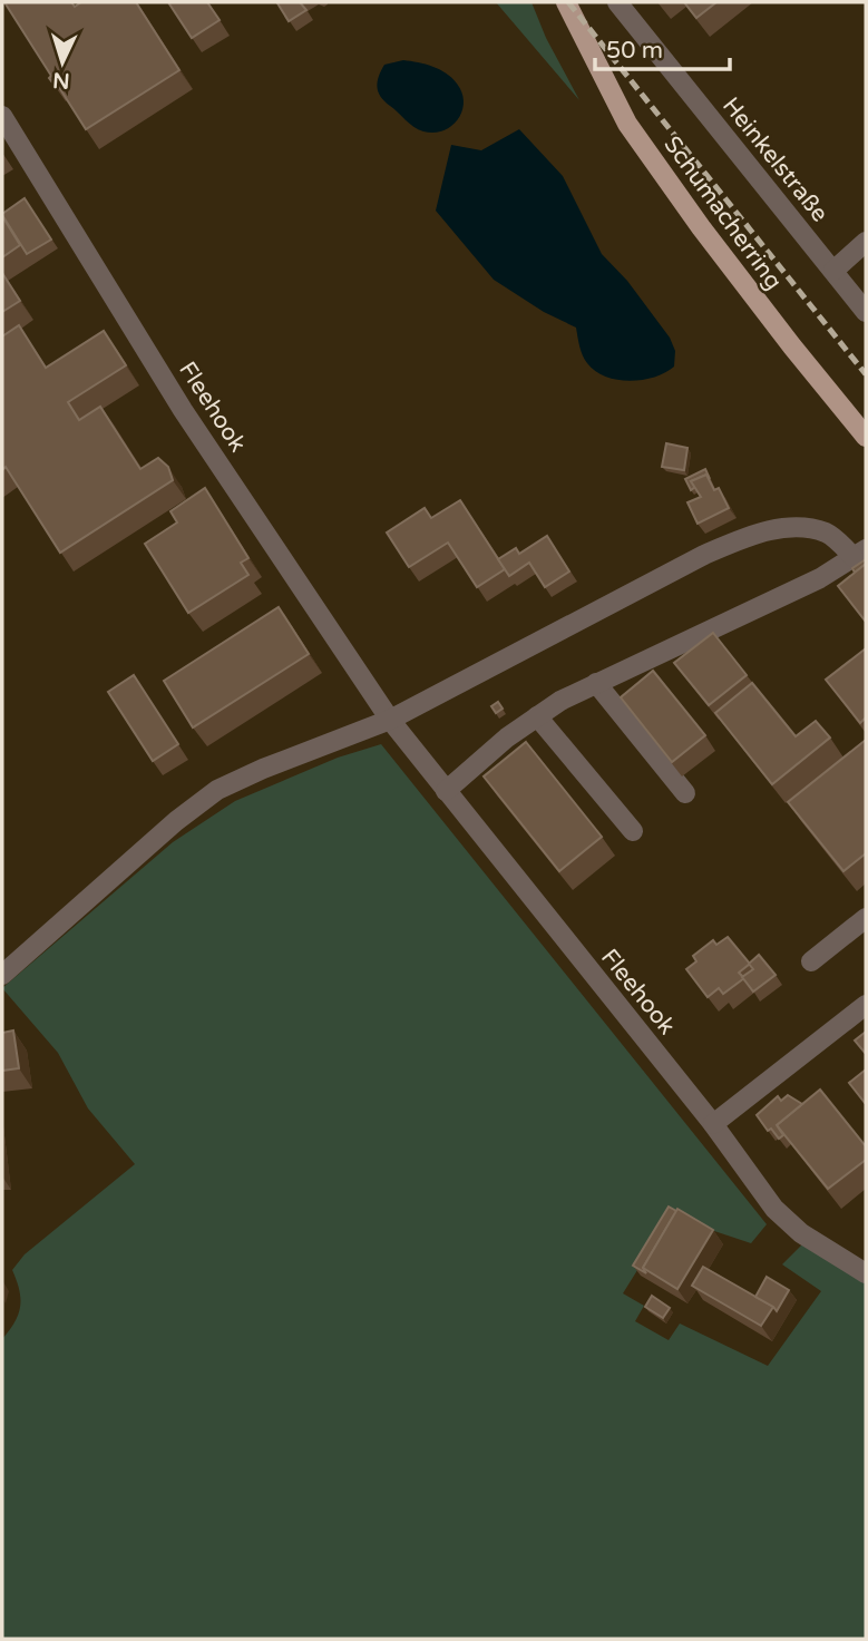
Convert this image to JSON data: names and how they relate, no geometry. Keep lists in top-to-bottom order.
{
  "streets": {
    "main road": ["Schumacherring"],
    "street": ["Heinkelstraße", "Fleehook"]
  },
  "scale_bar": "50 m",
  "north": "bottom"
}
